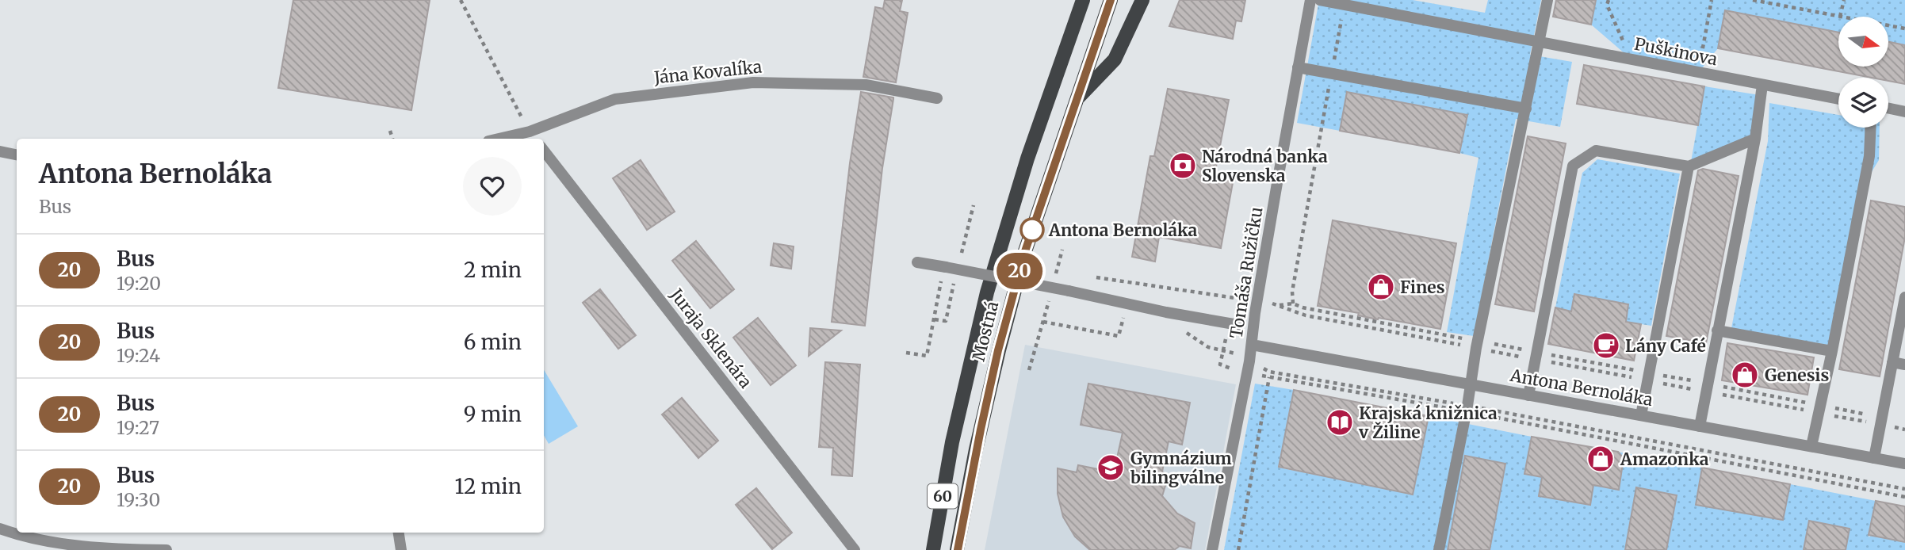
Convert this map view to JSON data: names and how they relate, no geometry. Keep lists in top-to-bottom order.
{
  "streets": {
    "main road": ["Mostná", "60"],
    "street": [
      "Puškinova",
      "Jána Kovalíka",
      "Tomáša Ružičku",
      "Juraja Sklenára",
      "Antona Bernoláka"
    ]
  },
  "crossings": [
    ["Tomáša Ružičku", "Antona Bernoláka"]
  ],
  "places": {
    "bank": ["Národná banka Slovenska"],
    "other": ["Antona Bernoláka"],
    "shop": ["Fines", "Genesis", "Amazonka"],
    "cafe": ["Lány Café"],
    "library": ["Krajská knižnica v Žiline"],
    "school or university": ["Gymnázium bilingválne"]
  },
  "lines": ["bus line 20"],
  "north": "right",
  "page": {
    "on_map": "20",
    "heading": ["Antona Bernoláka", "Bus"],
    "list": [
      {
        "mark": "20",
        "name": "Bus",
        "note": "19:20",
        "value": "2 min"
      },
      {
        "mark": "20",
        "name": "Bus",
        "note": "19:24",
        "value": "6 min"
      },
      {
        "mark": "20",
        "name": "Bus",
        "note": "19:27",
        "value": "9 min"
      },
      {
        "mark": "20",
        "name": "Bus",
        "note": "19:30",
        "value": "12 min"
      }
    ]
  }
}
